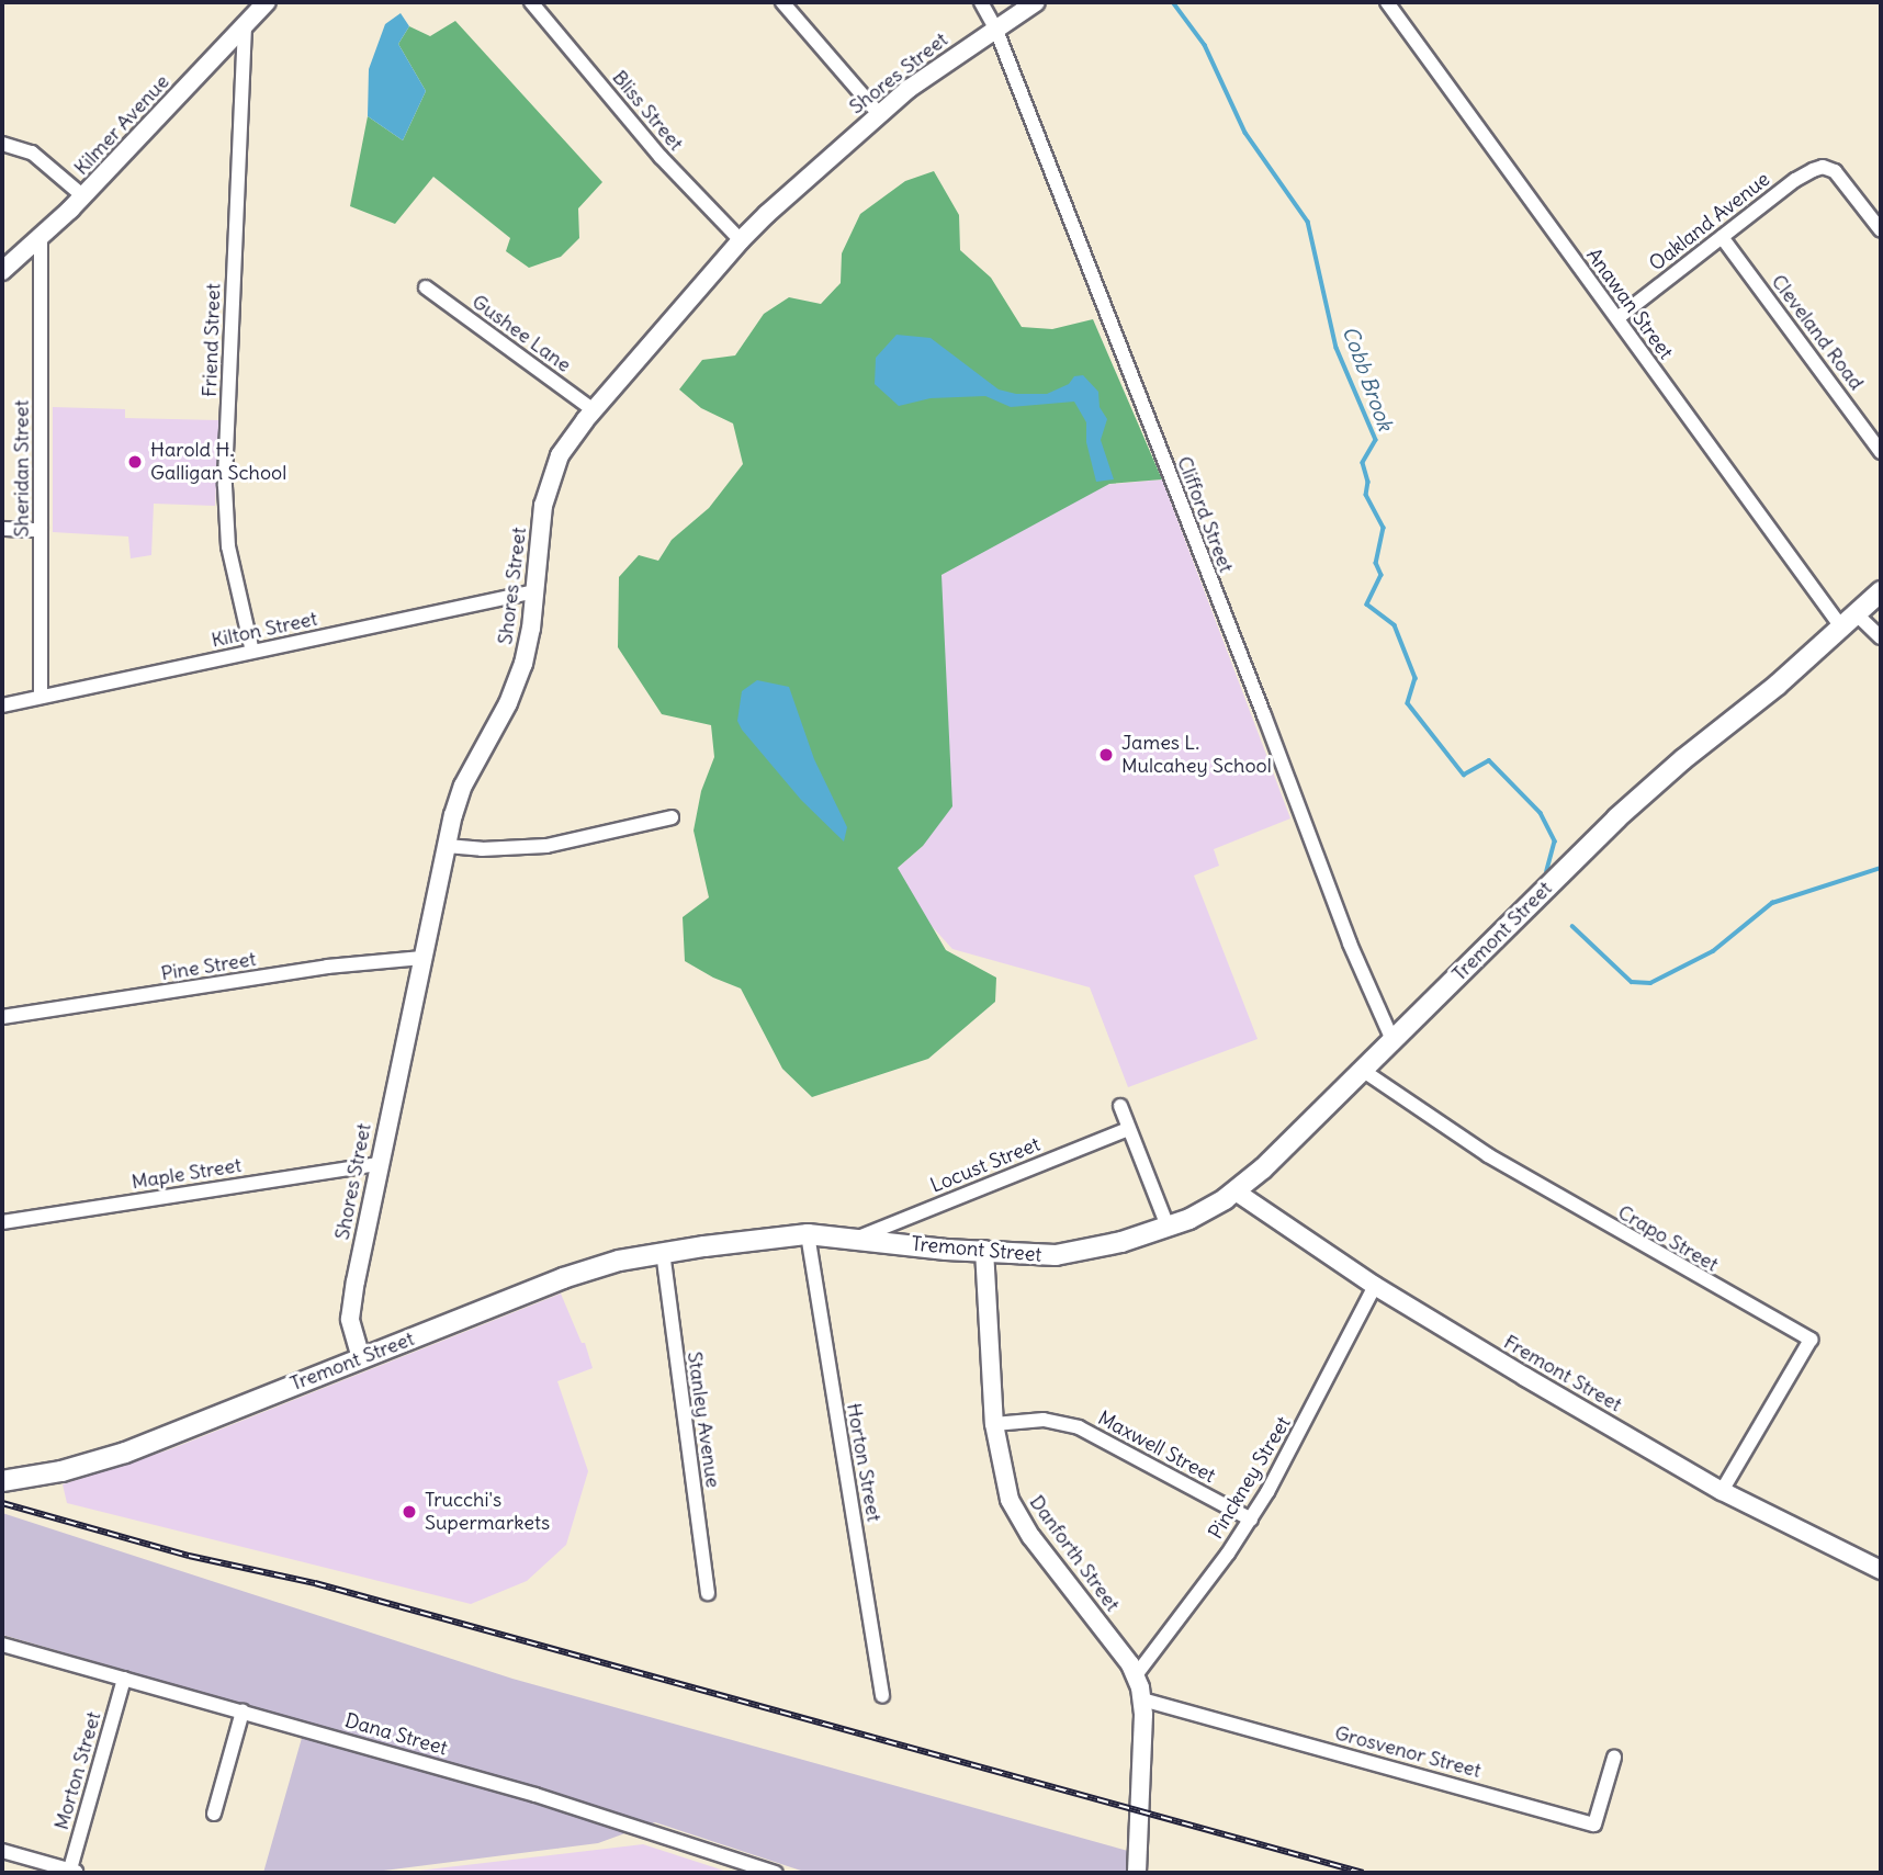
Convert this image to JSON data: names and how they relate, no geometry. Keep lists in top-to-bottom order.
{
  "streets": {
    "main road": ["Tremont Street"],
    "street": [
      "Shores Street",
      "Bliss Street",
      "Kilmer Avenue",
      "Oakland Avenue",
      "Anawan Street",
      "Cleveland Road",
      "Gushee Lane",
      "Friend Street",
      "Sheridan Street",
      "Clifford Street",
      "Kilton Street",
      "Pine Street",
      "Locust Street",
      "Maple Street",
      "Crapo Street",
      "Fremont Street",
      "Stanley Avenue",
      "Maxwell Street",
      "Horton Street",
      "Pinckney Street",
      "Danforth Street",
      "Dana Street",
      "Grosvenor Street",
      "Morton Street"
    ]
  },
  "crossings": [
    ["Shores Street", "Bliss Street"],
    ["Shores Street", "Gushee Lane"],
    ["Shores Street", "Clifford Street"],
    ["Shores Street", "Kilton Street"],
    ["Shores Street", "Tremont Street"],
    ["Shores Street", "Pine Street"],
    ["Shores Street", "Maple Street"],
    ["Kilmer Avenue", "Friend Street"],
    ["Kilmer Avenue", "Sheridan Street"],
    ["Oakland Avenue", "Anawan Street"],
    ["Oakland Avenue", "Cleveland Road"],
    ["Anawan Street", "Tremont Street"],
    ["Friend Street", "Kilton Street"],
    ["Sheridan Street", "Kilton Street"],
    ["Clifford Street", "Tremont Street"],
    ["Tremont Street", "Locust Street"],
    ["Tremont Street", "Crapo Street"],
    ["Tremont Street", "Fremont Street"],
    ["Tremont Street", "Stanley Avenue"],
    ["Tremont Street", "Horton Street"],
    ["Tremont Street", "Danforth Street"],
    ["Crapo Street", "Fremont Street"],
    ["Fremont Street", "Pinckney Street"],
    ["Maxwell Street", "Pinckney Street"],
    ["Maxwell Street", "Danforth Street"],
    ["Pinckney Street", "Danforth Street"],
    ["Danforth Street", "Grosvenor Street"],
    ["Dana Street", "Morton Street"]
  ],
  "water": ["Cobb Brook"],
  "places": ["Harold H. Galligan School", "James L. Mulcahey School", "Trucchi's Supermarkets"]
}
